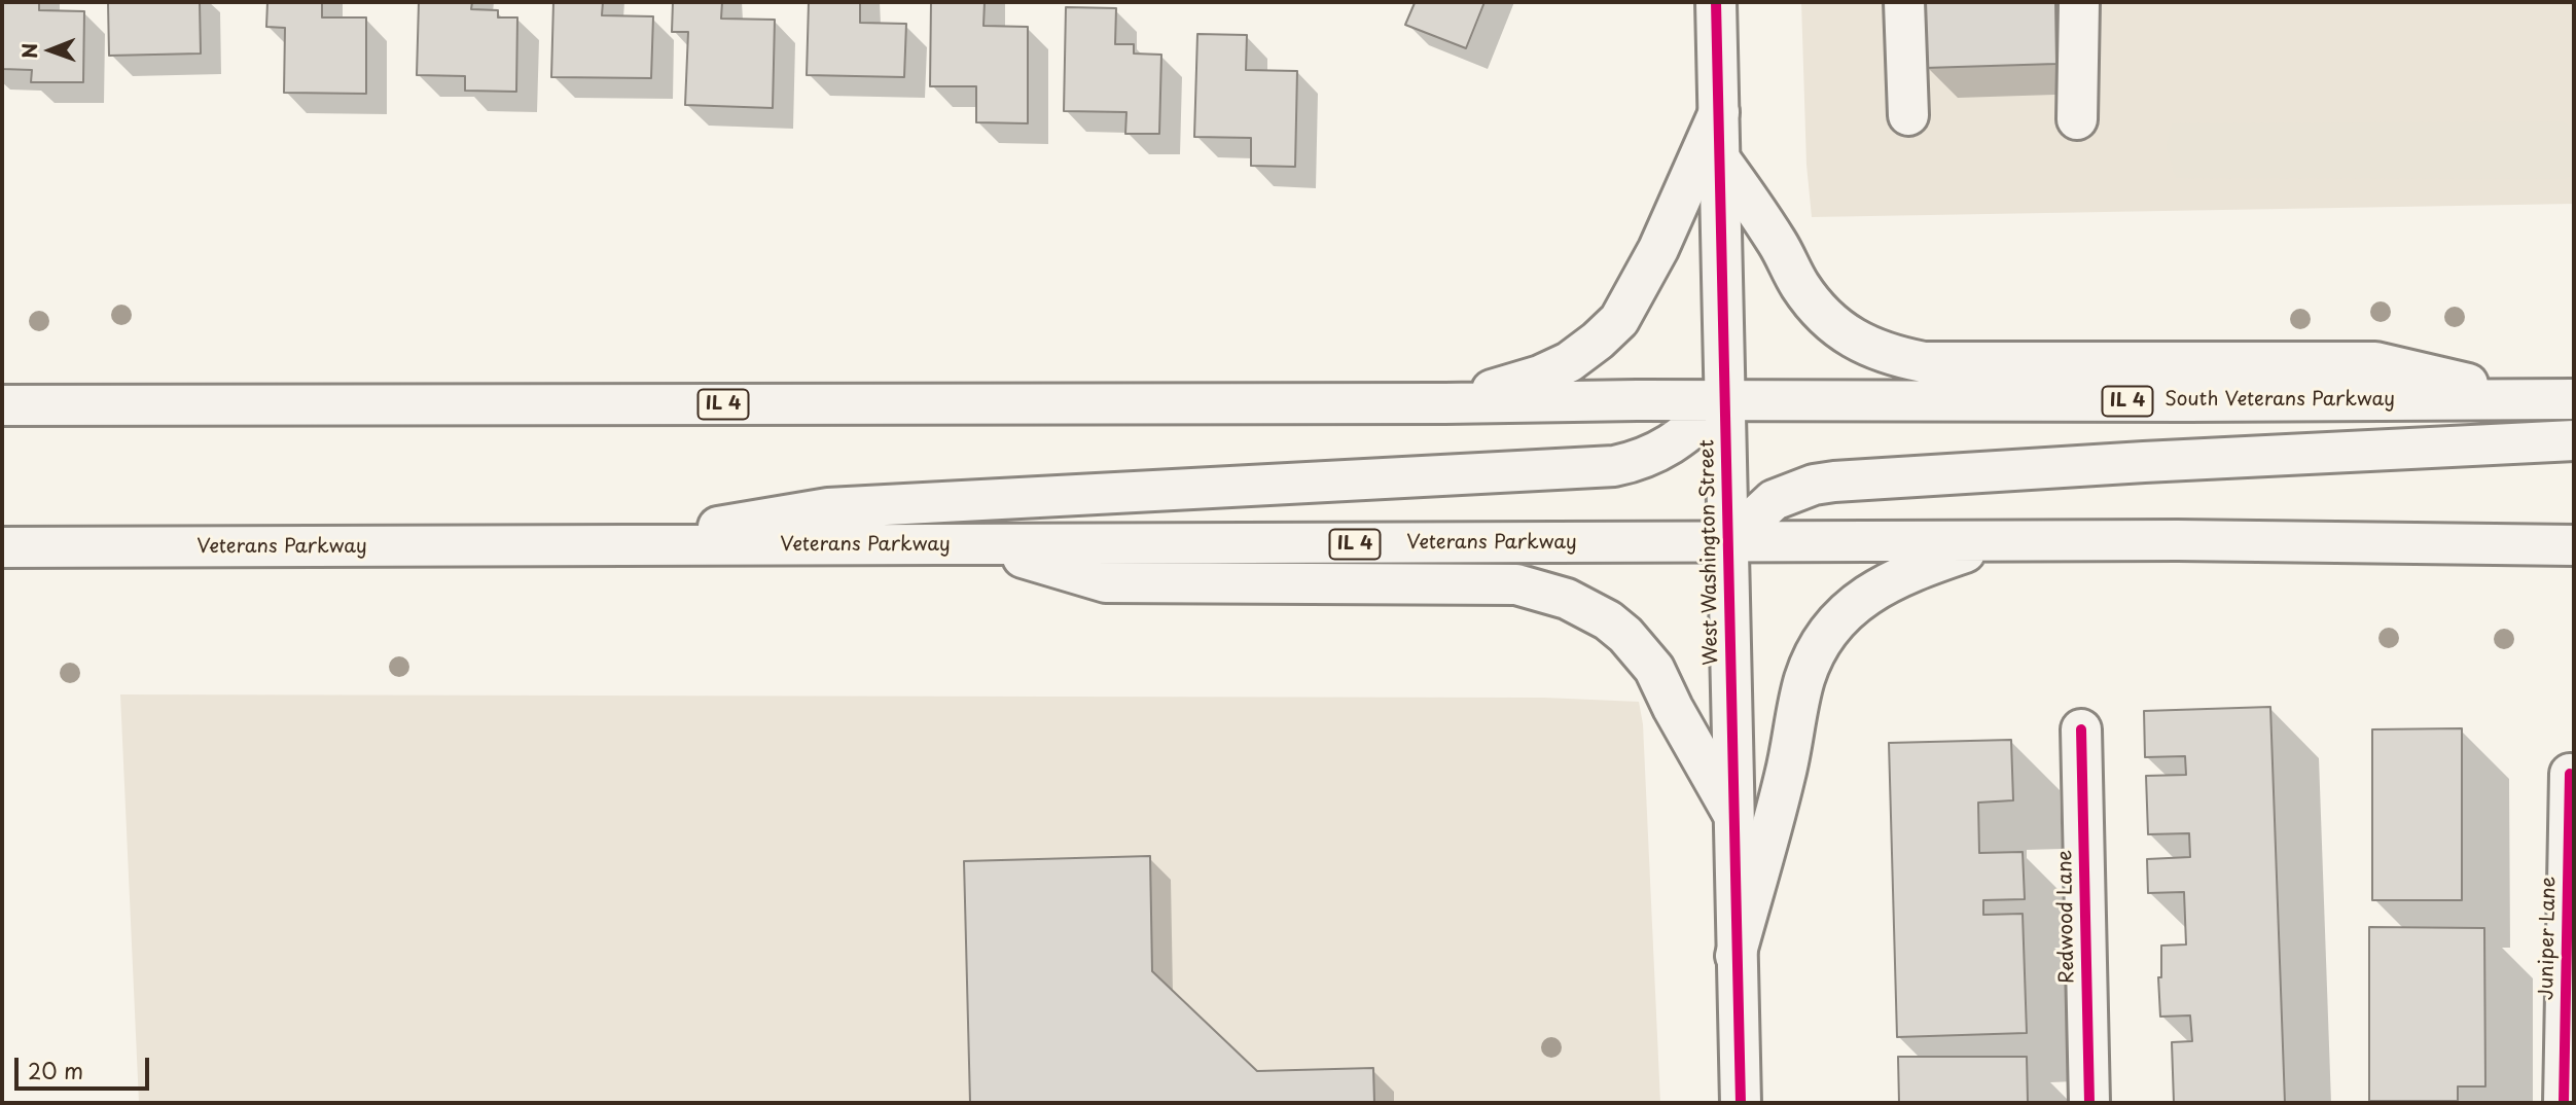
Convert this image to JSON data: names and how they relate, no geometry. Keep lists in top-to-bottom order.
{
  "streets": {
    "main road": [
      "South Veterans Parkway",
      "IL 4",
      "Veterans Parkway",
      "West Washington Street",
      "Redwood Lane",
      "Juniper Lane"
    ]
  },
  "crossings": [
    ["South Veterans Parkway", "IL 4"],
    ["South Veterans Parkway", "West Washington Street"],
    ["IL 4", "Veterans Parkway"],
    ["IL 4", "West Washington Street"],
    ["Veterans Parkway", "West Washington Street"]
  ],
  "scale_bar": "20 m",
  "north": "left"
}
